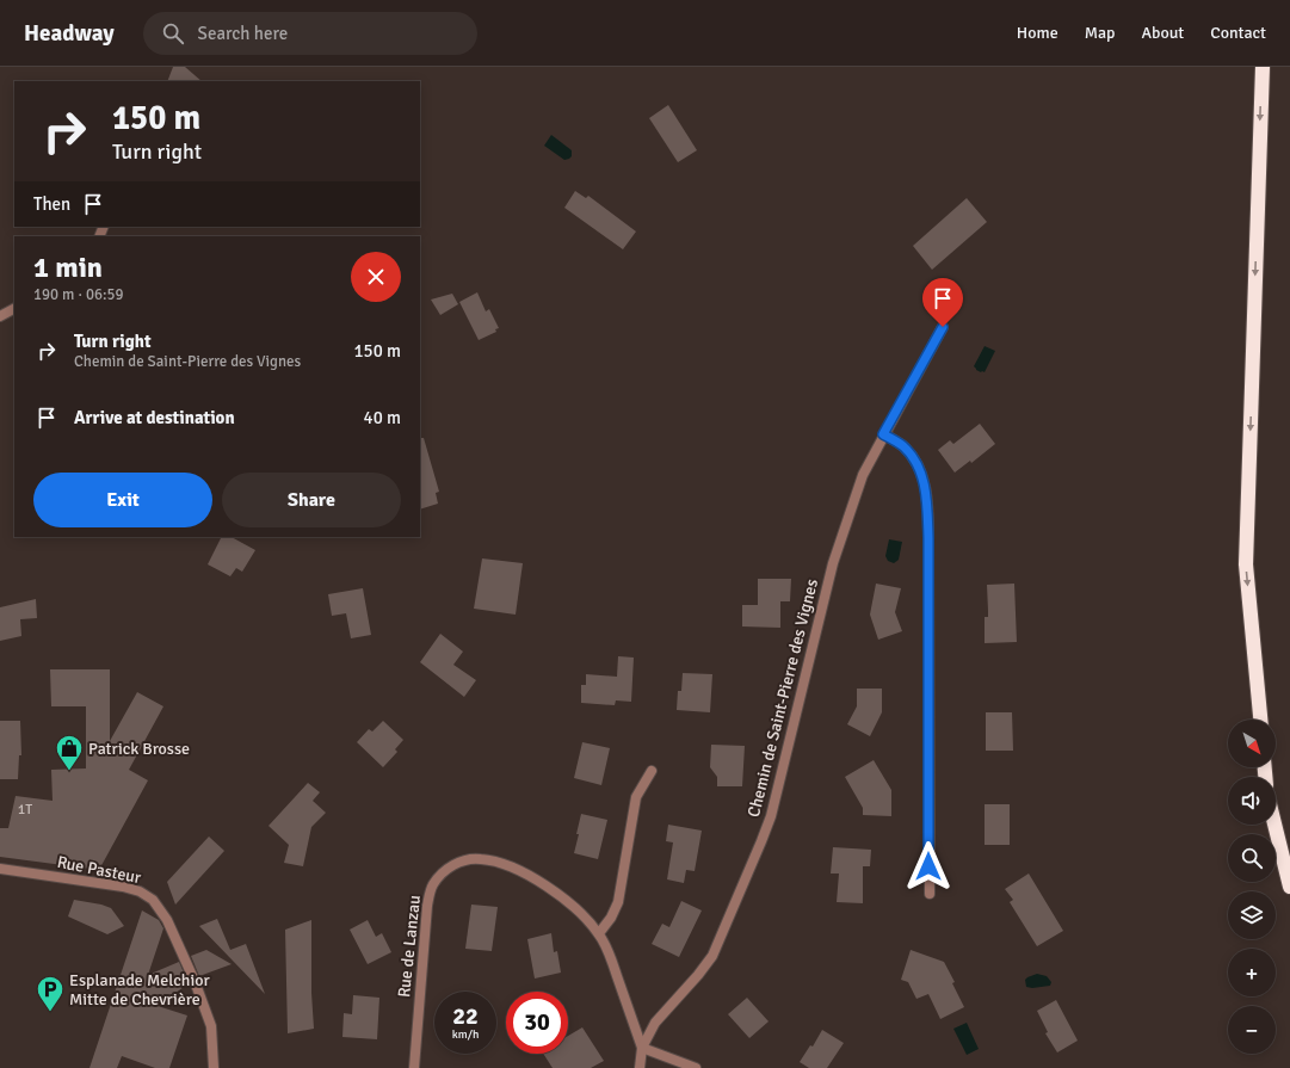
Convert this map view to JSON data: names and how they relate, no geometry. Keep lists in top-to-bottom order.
{
  "streets": {
    "street": ["Chemin de Saint-Pierre des Vignes", "Rue Pasteur", "Rue de Lanzau"]
  },
  "crossings": [
    ["Chemin de Saint-Pierre des Vignes", "Rue de Lanzau"]
  ],
  "places": {
    "shop": ["Patrick Brosse"],
    "parking": ["Esplanade Melchior Mitte de Chevrière"]
  },
  "house_numbers": ["1T"],
  "north": "bottom right",
  "page": {
    "header": "Headway",
    "search": "Search here",
    "nav": [
      "Home",
      "Map",
      "About",
      "Contact"
    ],
    "turn": ["150 m", "Turn right"],
    "then": "Then",
    "heading": ["1 min", "190 m · 06:59"],
    "list": [
      {
        "name": "Turn right",
        "note": "Chemin de Saint-Pierre des Vignes",
        "value": "150 m"
      },
      {
        "name": "Arrive at destination",
        "value": "40 m"
      }
    ],
    "buttons": ["Exit", "Share"],
    "map_buttons": ["+", "−"],
    "speed": "22 km/h",
    "limit": "30"
  }
}
